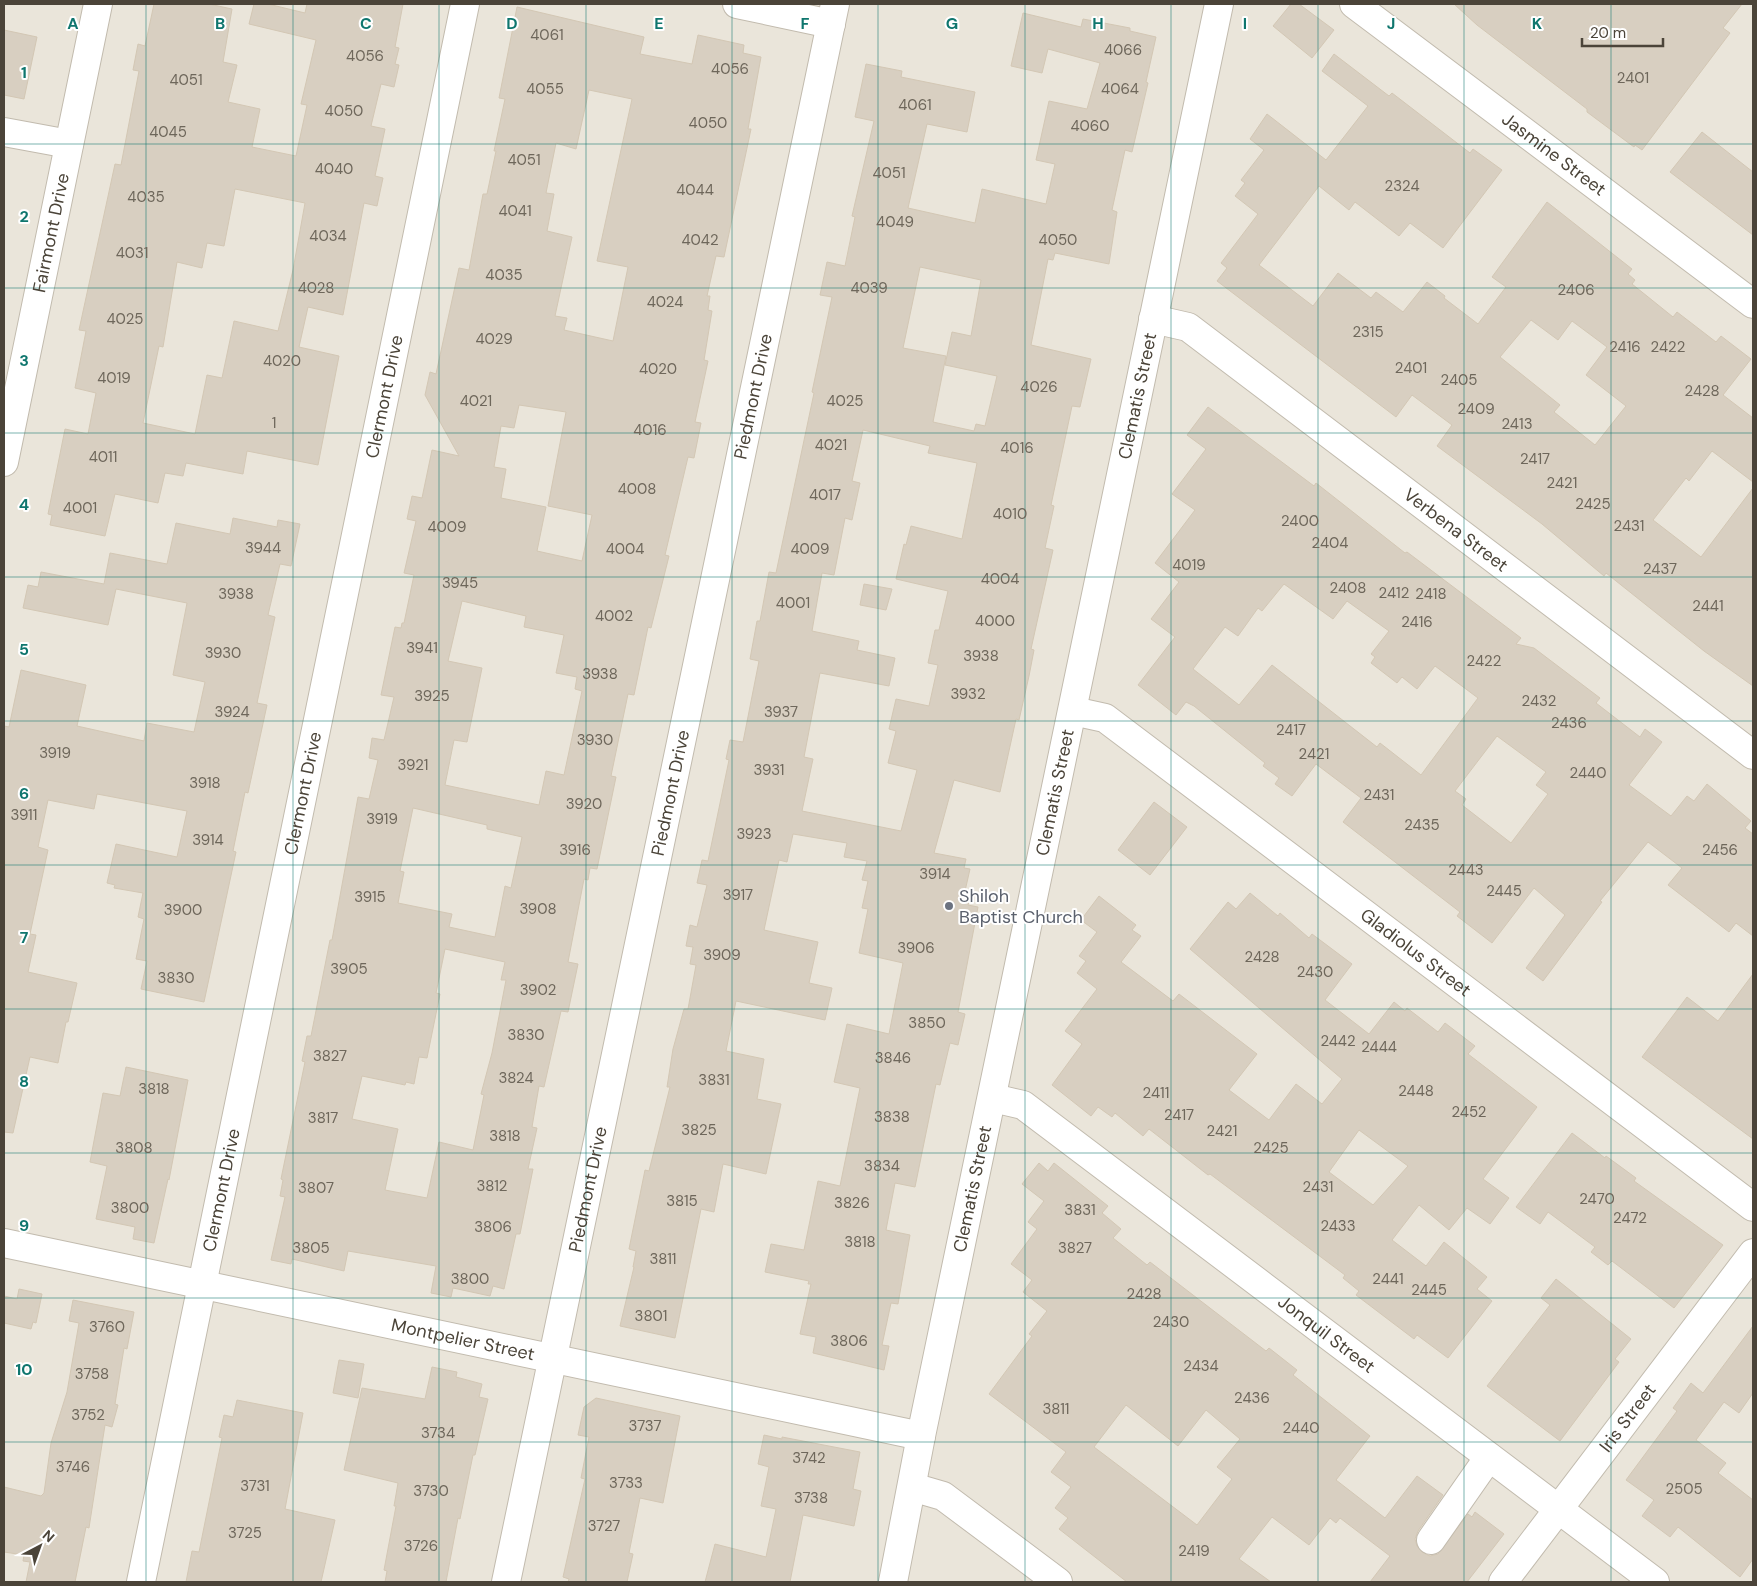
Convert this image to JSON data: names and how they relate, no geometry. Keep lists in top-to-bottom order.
{
  "streets": {
    "street": [
      "Jasmine Street",
      "Fairmont Drive",
      "Clermont Drive",
      "Piedmont Drive",
      "Clematis Street",
      "Verbena Street",
      "Gladiolus Street",
      "Jonquil Street",
      "Montpelier Street",
      "Iris Street"
    ]
  },
  "crossings": [
    ["Clermont Drive", "Montpelier Street"],
    ["Piedmont Drive", "Montpelier Street"],
    ["Clematis Street", "Verbena Street"],
    ["Clematis Street", "Gladiolus Street"],
    ["Clematis Street", "Jonquil Street"],
    ["Clematis Street", "Montpelier Street"],
    ["Jonquil Street", "Iris Street"]
  ],
  "places": ["Shiloh Baptist Church"],
  "house_numbers": [
    "4061",
    "4066",
    "4056",
    "4056",
    "2401",
    "4051",
    "4055",
    "4064",
    "4061",
    "4050",
    "4050",
    "4060",
    "4045",
    "4051",
    "4040",
    "4051",
    "2324",
    "4044",
    "4035",
    "4041",
    "4049",
    "4034",
    "4042",
    "4050",
    "4031",
    "4035",
    "4028",
    "4039",
    "2406",
    "4024",
    "4025",
    "2315",
    "4029",
    "2416",
    "2422",
    "4020",
    "2401",
    "4020",
    "4019",
    "2405",
    "4026",
    "2428",
    "4021",
    "4025",
    "2409",
    "1",
    "2413",
    "4016",
    "4021",
    "4016",
    "4011",
    "2417",
    "2421",
    "4008",
    "4017",
    "2425",
    "4001",
    "4010",
    "2400",
    "2431",
    "4009",
    "2404",
    "3944",
    "4004",
    "4009",
    "4019",
    "2437",
    "4004",
    "3945",
    "2408",
    "2412",
    "3938",
    "2418",
    "4001",
    "2441",
    "4002",
    "4000",
    "2416",
    "3941",
    "3930",
    "3938",
    "2422",
    "3938",
    "3932",
    "3925",
    "2432",
    "3924",
    "3937",
    "2436",
    "2417",
    "3930",
    "3919",
    "2421",
    "3921",
    "3931",
    "2440",
    "3918",
    "2431",
    "3920",
    "3911",
    "3919",
    "2435",
    "3923",
    "3914",
    "3916",
    "2456",
    "2443",
    "3914",
    "2445",
    "3917",
    "3915",
    "3908",
    "3900",
    "3906",
    "3909",
    "2428",
    "3905",
    "2430",
    "3830",
    "3902",
    "3850",
    "3830",
    "2442",
    "2444",
    "3827",
    "3846",
    "3824",
    "3831",
    "3818",
    "2448",
    "2411",
    "2452",
    "2417",
    "3838",
    "3817",
    "3825",
    "2421",
    "3818",
    "3808",
    "2425",
    "3834",
    "3812",
    "2431",
    "3807",
    "2470",
    "3815",
    "3826",
    "3800",
    "3831",
    "2472",
    "2433",
    "3806",
    "3818",
    "3805",
    "3827",
    "3811",
    "3800",
    "2441",
    "2445",
    "2428",
    "3801",
    "2430",
    "3760",
    "3806",
    "2434",
    "3758",
    "2436",
    "3811",
    "3752",
    "3737",
    "2440",
    "3734",
    "3742",
    "3746",
    "3733",
    "3731",
    "2505",
    "3730",
    "3738",
    "3727",
    "3725",
    "3726",
    "2419"
  ],
  "scale_bar": "20 m",
  "north": "top right",
  "grid": {
    "columns": [
      "A",
      "B",
      "C",
      "D",
      "E",
      "F",
      "G",
      "H",
      "I",
      "J",
      "K"
    ],
    "rows": [
      "1",
      "2",
      "3",
      "4",
      "5",
      "6",
      "7",
      "8",
      "9",
      "10"
    ]
  }
}
